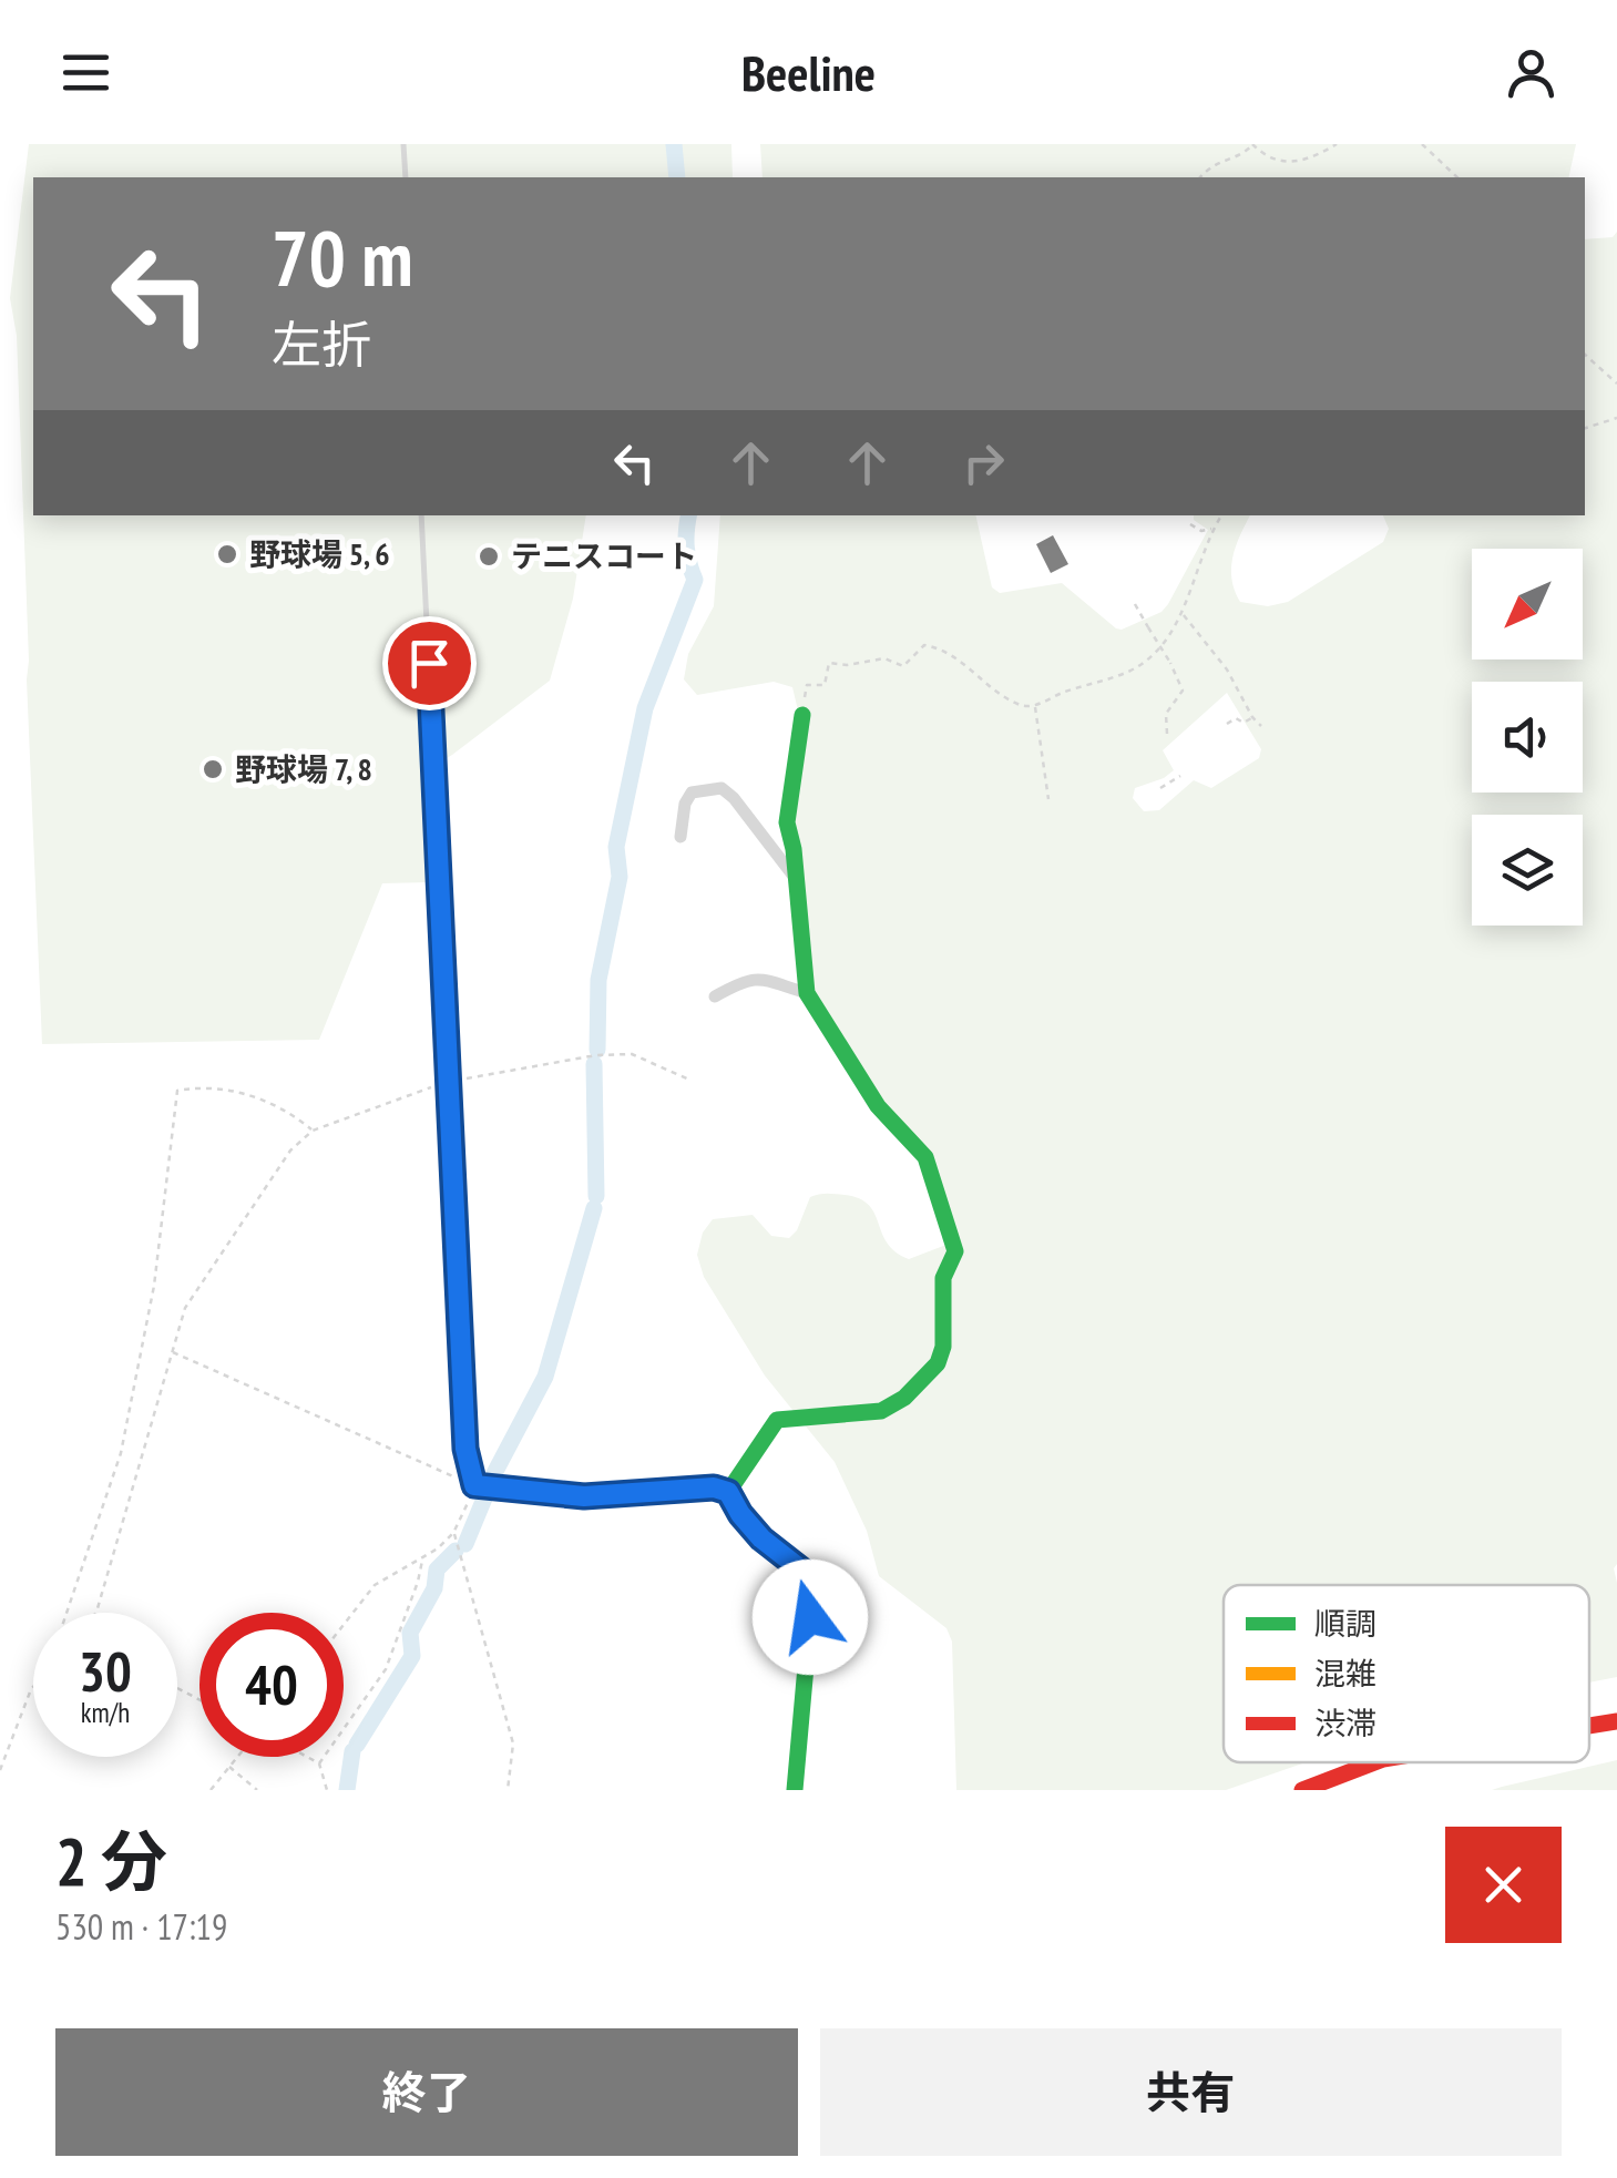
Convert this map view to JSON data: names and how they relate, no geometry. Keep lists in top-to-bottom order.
{
  "places": ["野球場 5, 6", "テニスコート", "野球場 7, 8"],
  "legend": ["順調", "混雑", "渋滞"],
  "north": "bottom left",
  "page": {
    "header": "Beeline",
    "turn": ["70 m", "左折"],
    "speed": "30 km/h",
    "limit": "40",
    "heading": ["2 分", "530 m · 17:19"],
    "buttons": ["終了", "共有"]
  }
}
